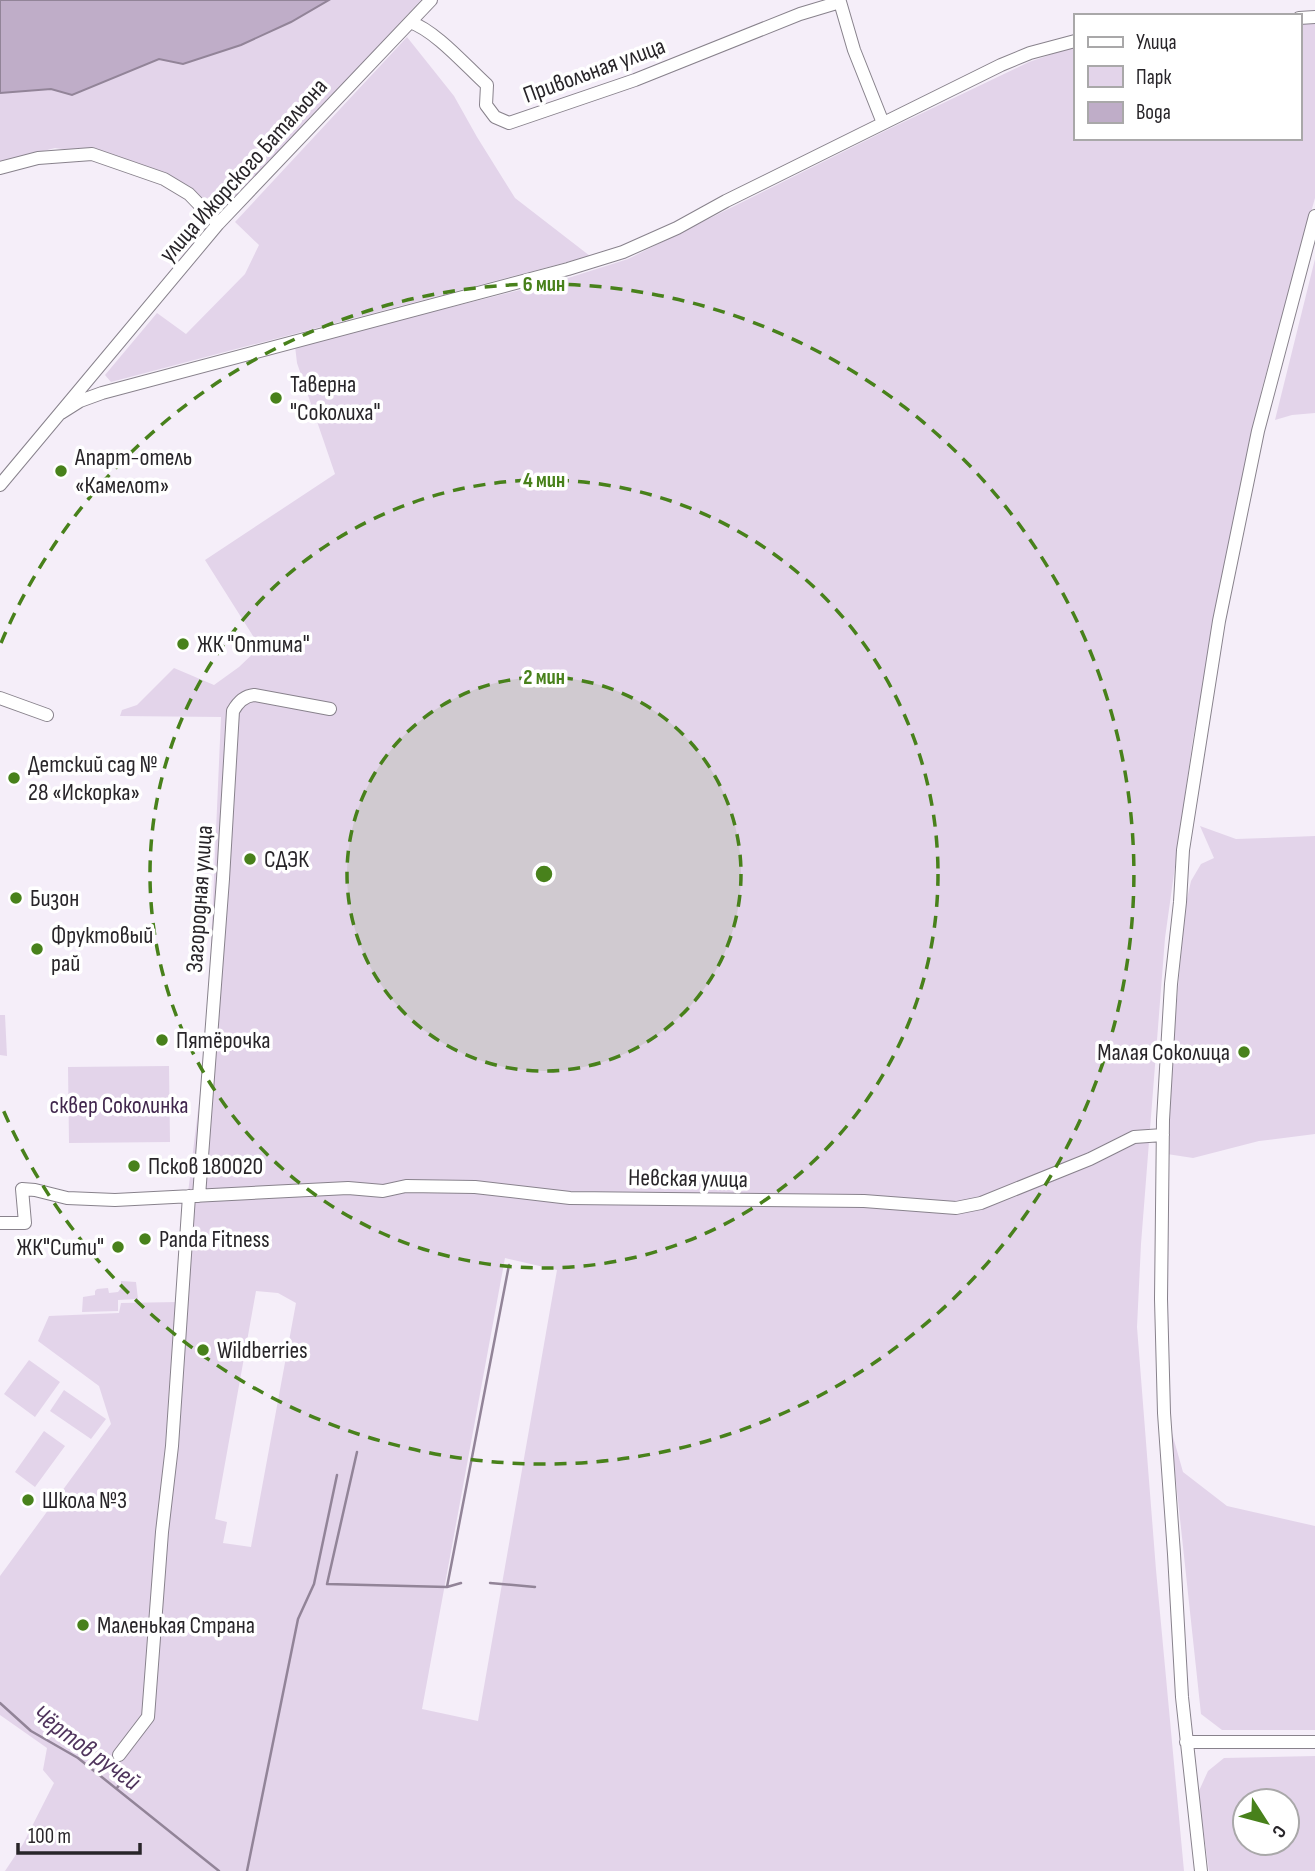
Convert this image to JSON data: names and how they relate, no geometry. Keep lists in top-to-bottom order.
{
  "streets": {
    "street": [
      "Привольная улица",
      "улица Ижорского Батальона",
      "Загородная улица",
      "Невская улица"
    ]
  },
  "crossings": [
    ["Привольная улица", "улица Ижорского Батальона"],
    ["Загородная улица", "Невская улица"]
  ],
  "water": ["Чёртов ручей"],
  "parks": ["сквер Соколинка"],
  "places": [
    "Таверна \"Соколиха\"",
    "Апарт-отель «Камелот»",
    "ЖК \"Оптима\"",
    "Детский сад № 28 «Искорка»",
    "СДЭК",
    "Бизон",
    "Фруктовый рай",
    "Пятёрочка",
    "Малая Соколица",
    "Псков 180020",
    "Panda Fitness",
    "ЖК\"Сити\"",
    "Wildberries",
    "Школа №3",
    "Маленькая Страна"
  ],
  "legend": ["Улица", "Парк", "Вода"],
  "scale_bar": "100 m",
  "north": "bottom right",
  "rings": ["6 мин", "4 мин", "2 мин"]
}
